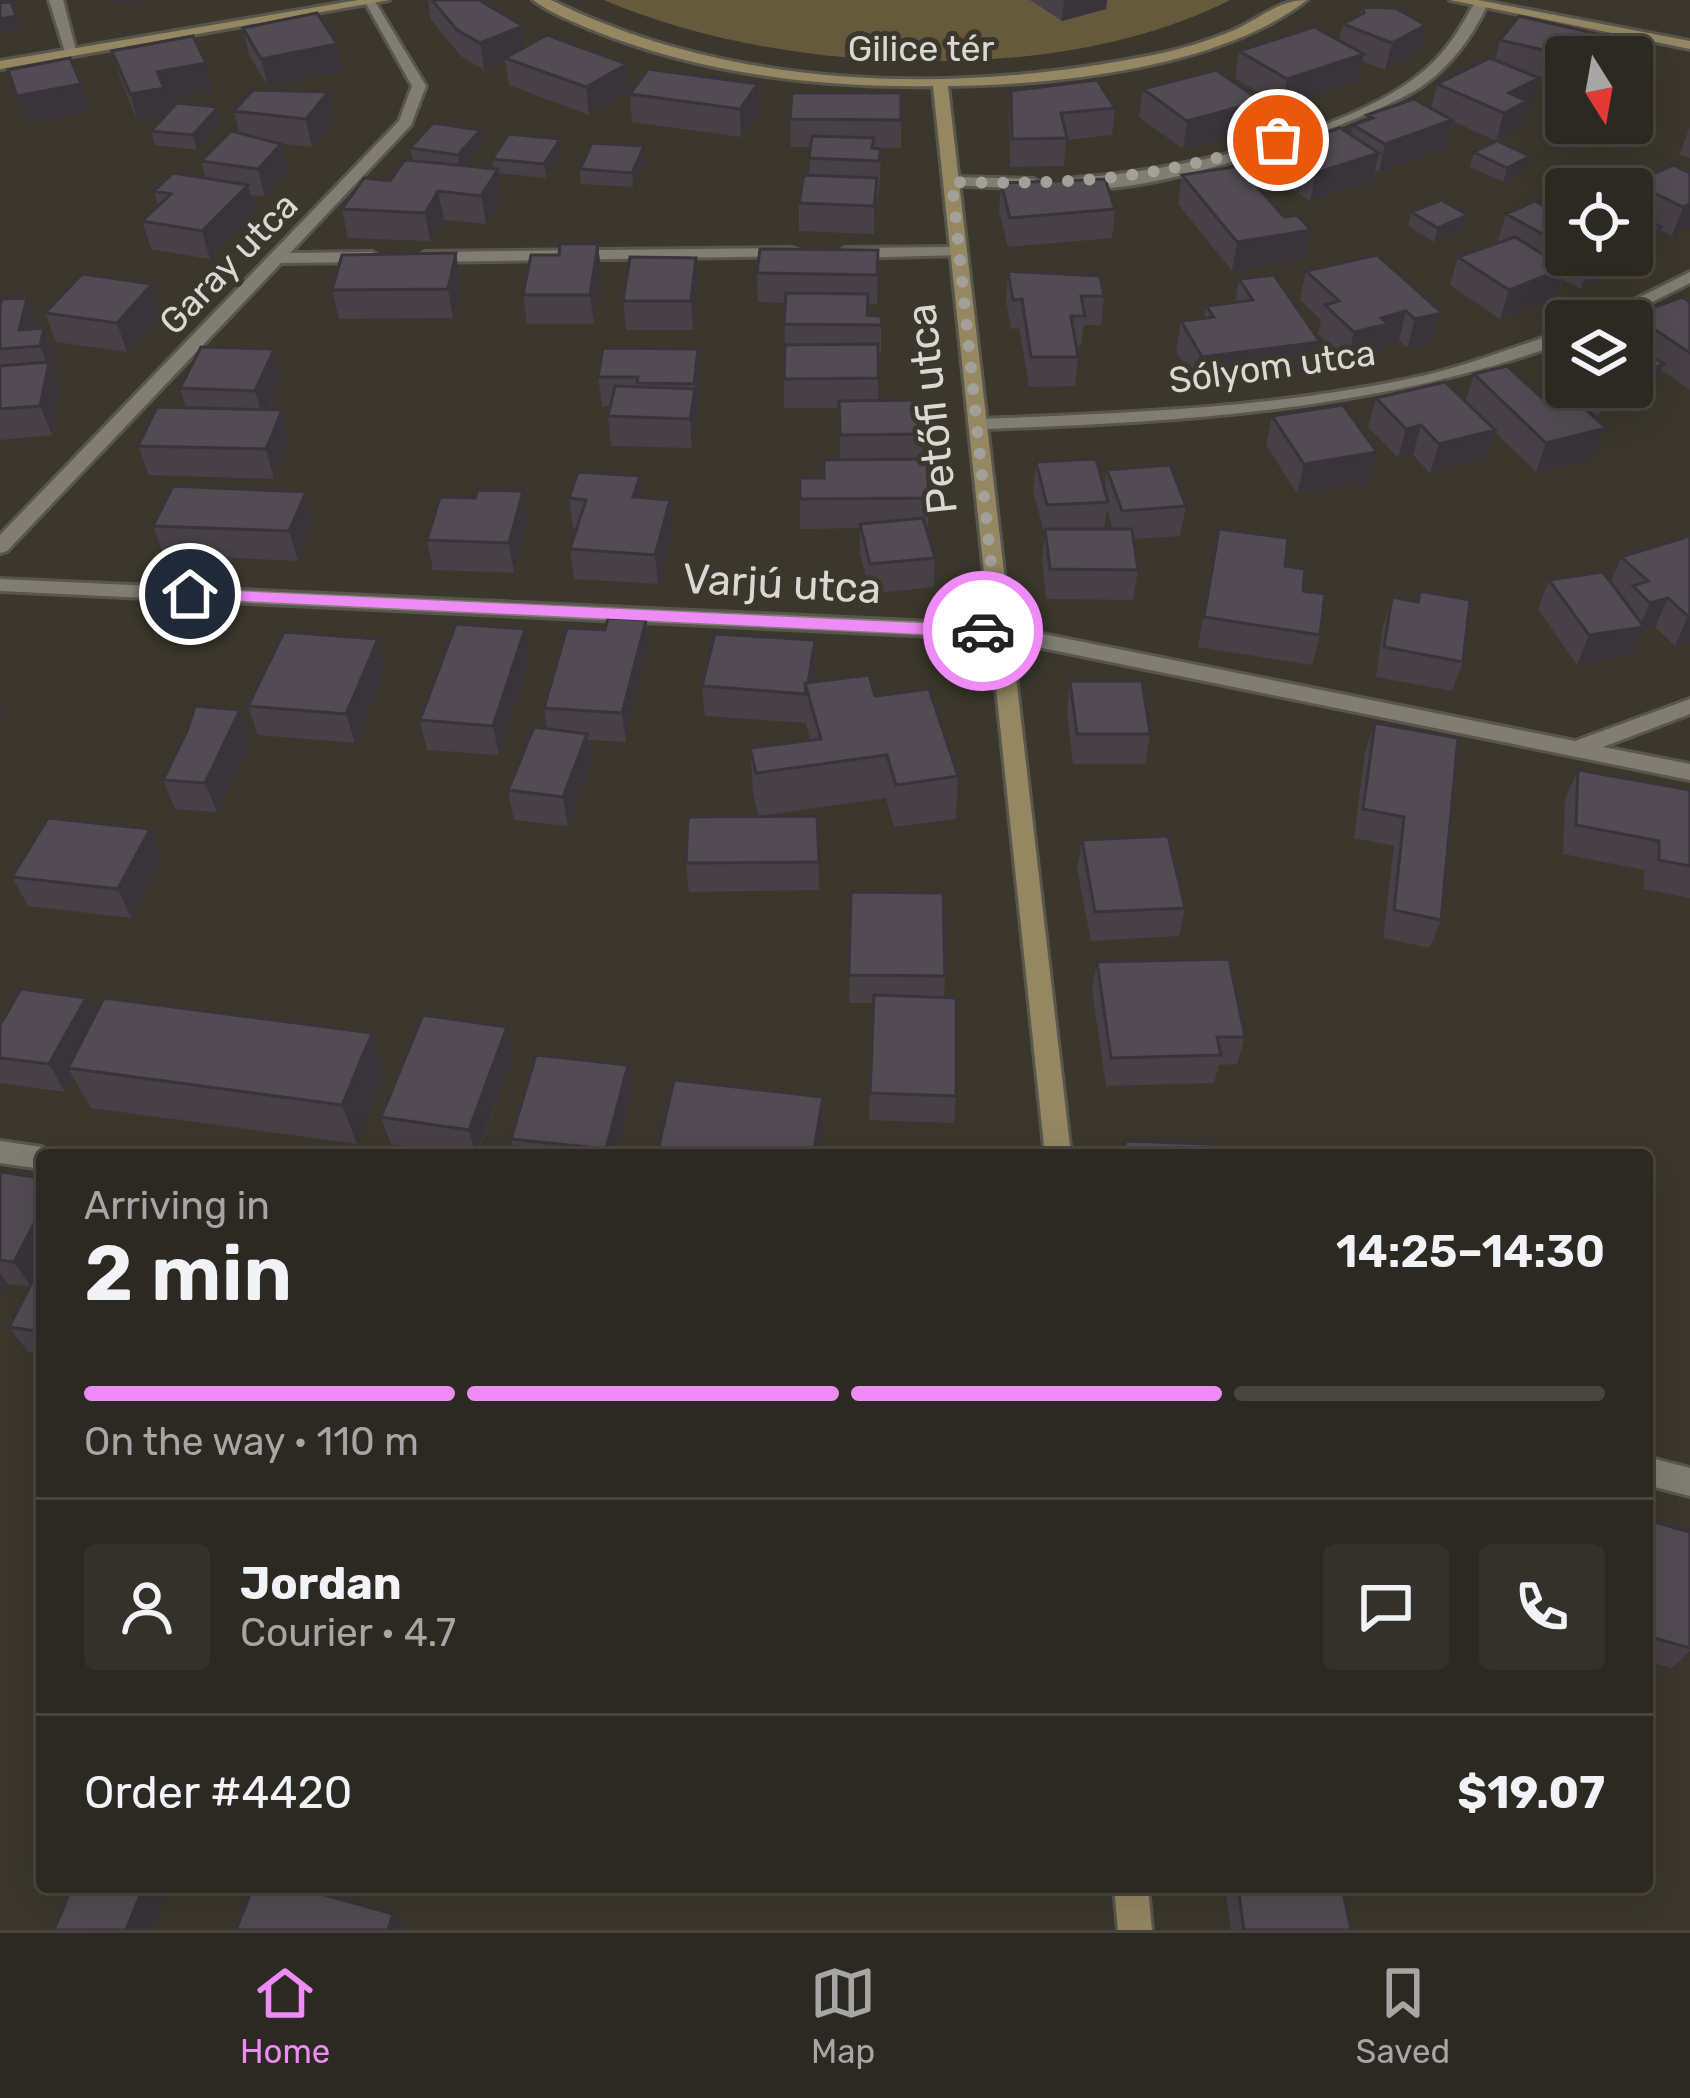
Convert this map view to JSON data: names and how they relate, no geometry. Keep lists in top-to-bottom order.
{
  "streets": {
    "main road": ["Gilice tér", "Petőfi utca"],
    "street": ["Garay utca", "Sólyom utca", "Varjú utca"]
  },
  "crossings": [
    ["Gilice tér", "Petőfi utca"],
    ["Sólyom utca", "Petőfi utca"],
    ["Petőfi utca", "Varjú utca"]
  ],
  "north": "bottom",
  "page": {
    "heading": ["2 min", "Arriving in", "14:25–14:30"],
    "panel": [
      "Jordan",
      "Courier · 4.7",
      "Order #4420",
      "$19.07"
    ],
    "bar": "On the way · 110 m",
    "tabs": ["Home", "Map", "Saved"]
  }
}
